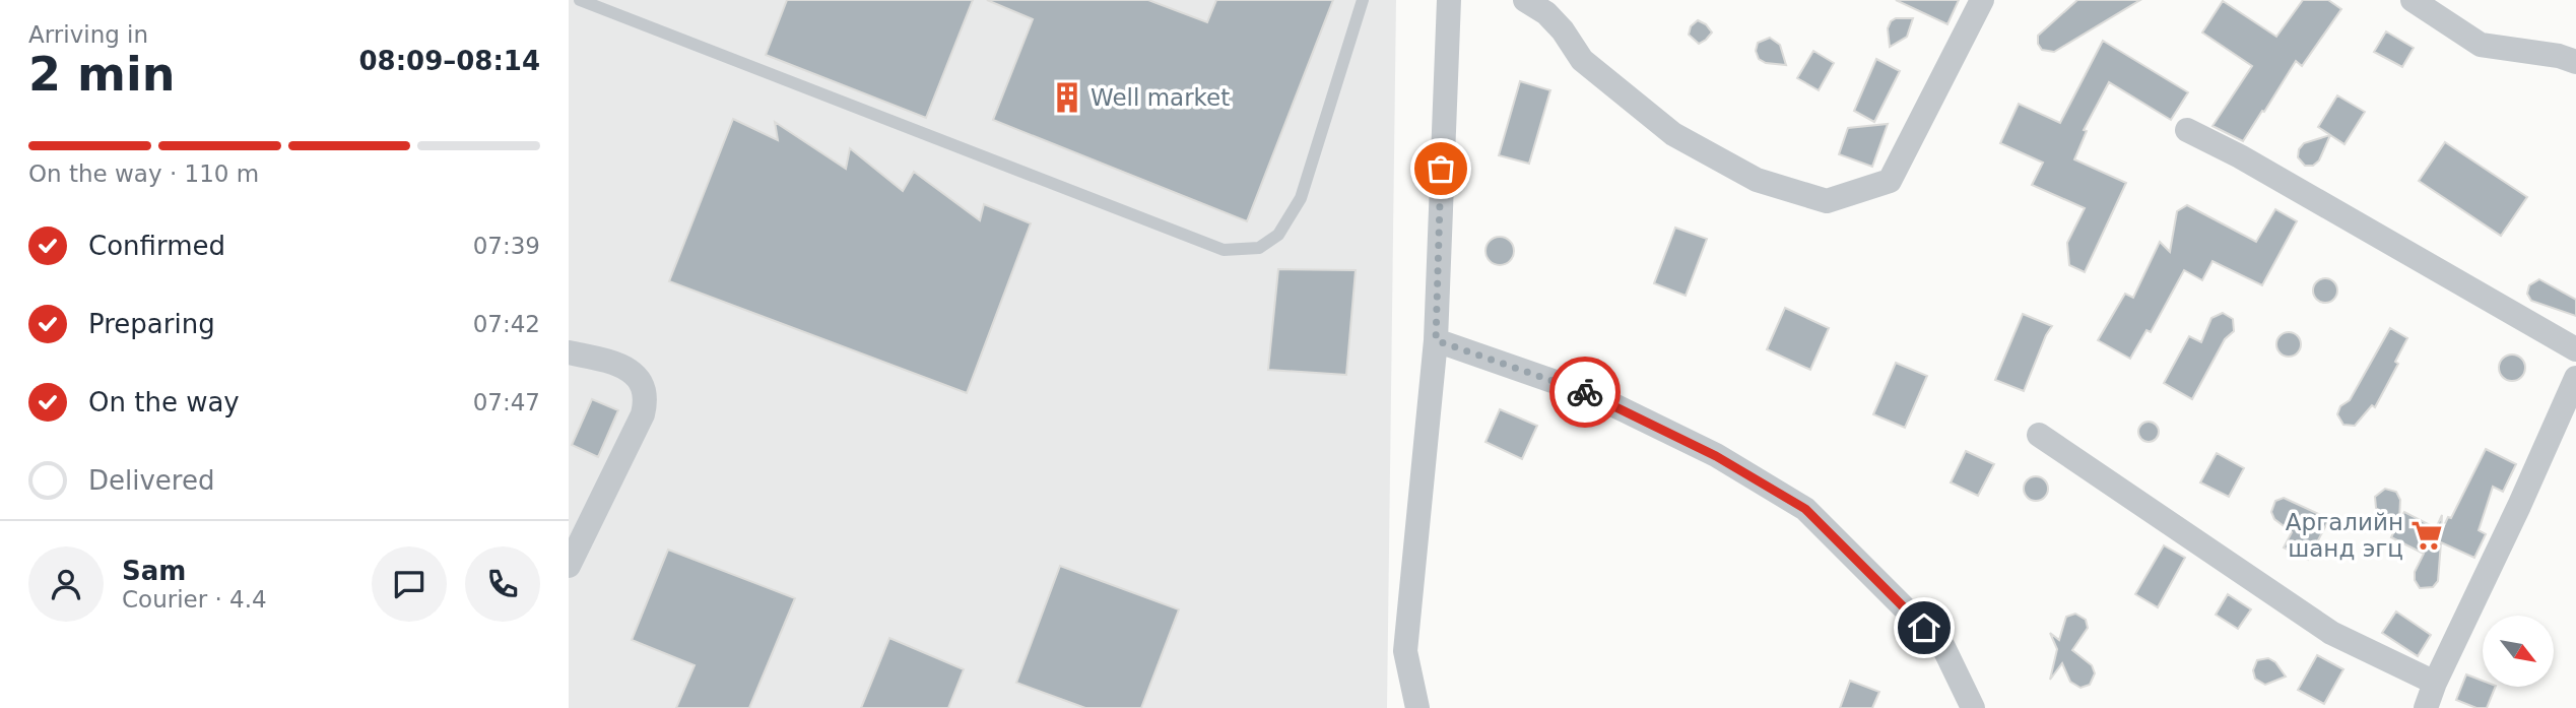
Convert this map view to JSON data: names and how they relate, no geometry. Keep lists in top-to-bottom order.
{
  "places": {
    "building": ["Well market"],
    "supermarket": ["Аргалийн шанд эгц"]
  },
  "north": "bottom right",
  "page": {
    "heading": ["2 min", "Arriving in", "08:09–08:14"],
    "panel": ["Sam", "Courier · 4.4"],
    "bar": "On the way · 110 m",
    "list": [
      ["Confirmed", "07:39"],
      ["Preparing", "07:42"],
      ["On the way", "07:47"],
      "Delivered"
    ]
  }
}
